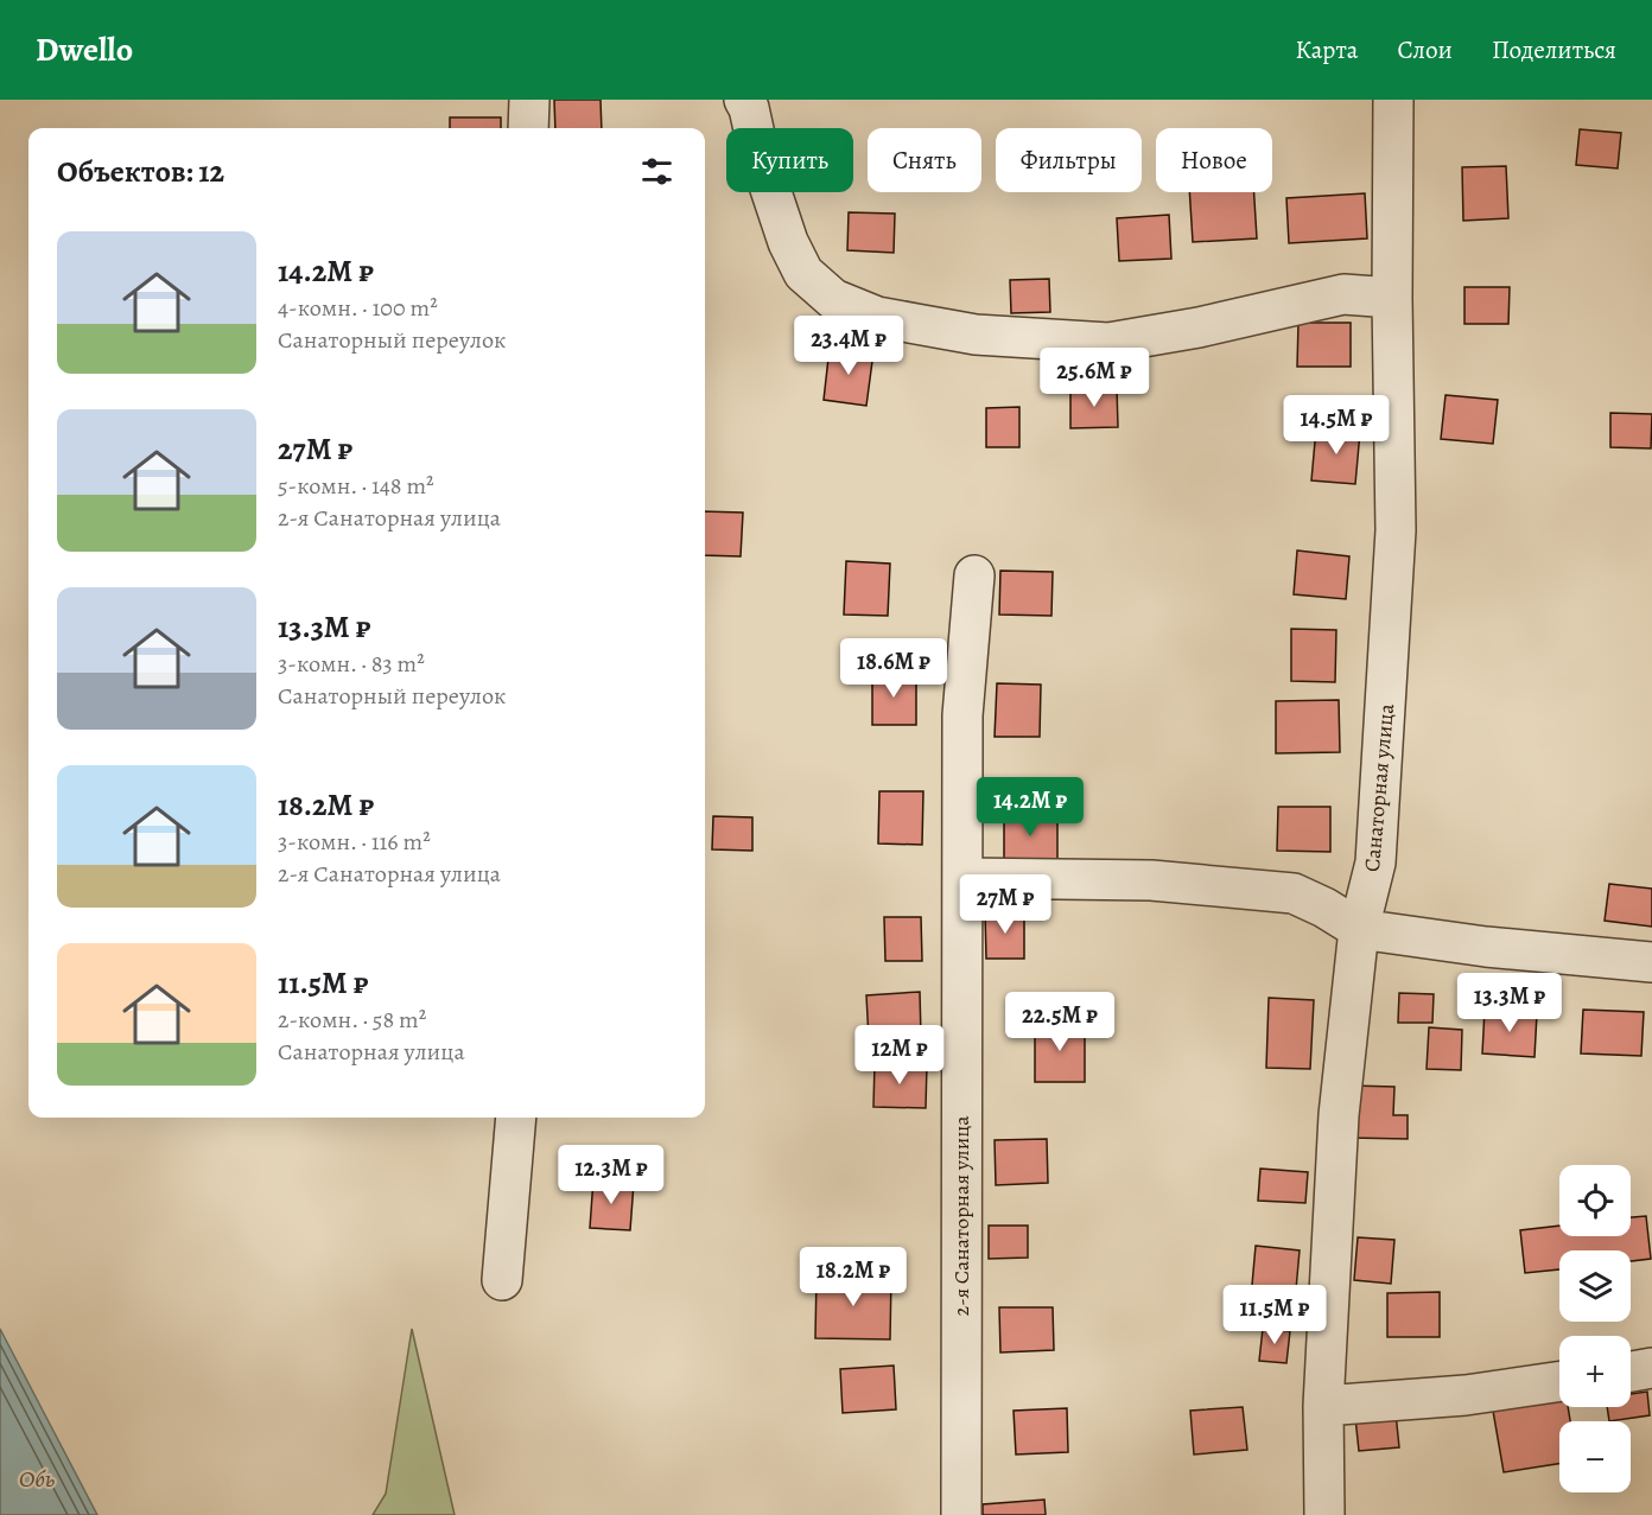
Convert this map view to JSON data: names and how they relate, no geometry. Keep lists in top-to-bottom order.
{
  "streets": {
    "street": ["Санаторная улица", "2-я Санаторная улица"]
  },
  "water": ["Обь"],
  "page": {
    "header": "Dwello",
    "nav": ["Карта", "Слои", "Поделиться"],
    "chip": [
      "Купить",
      "Снять",
      "Фильтры",
      "Новое"
    ],
    "heading": "Объектов: 12",
    "list": [
      {
        "name": "14.2M ₽",
        "note": "4-комн. · 100 m² · Санаторный переулок"
      },
      {
        "name": "27M ₽",
        "note": "5-комн. · 148 m² · 2-я Санаторная улица"
      },
      {
        "name": "13.3M ₽",
        "note": "3-комн. · 83 m² · Санаторный переулок"
      },
      {
        "name": "18.2M ₽",
        "note": "3-комн. · 116 m² · 2-я Санаторная улица"
      },
      {
        "name": "11.5M ₽",
        "note": "2-комн. · 58 m² · Санаторная улица"
      }
    ],
    "price": [
      "23.4M ₽",
      "25.6M ₽",
      "14.5M ₽",
      "18.6M ₽",
      "14.2M ₽",
      "27M ₽",
      "13.3M ₽",
      "22.5M ₽",
      "12M ₽",
      "12.3M ₽",
      "18.2M ₽",
      "11.5M ₽"
    ],
    "map_buttons": ["+", "−"]
  }
}
